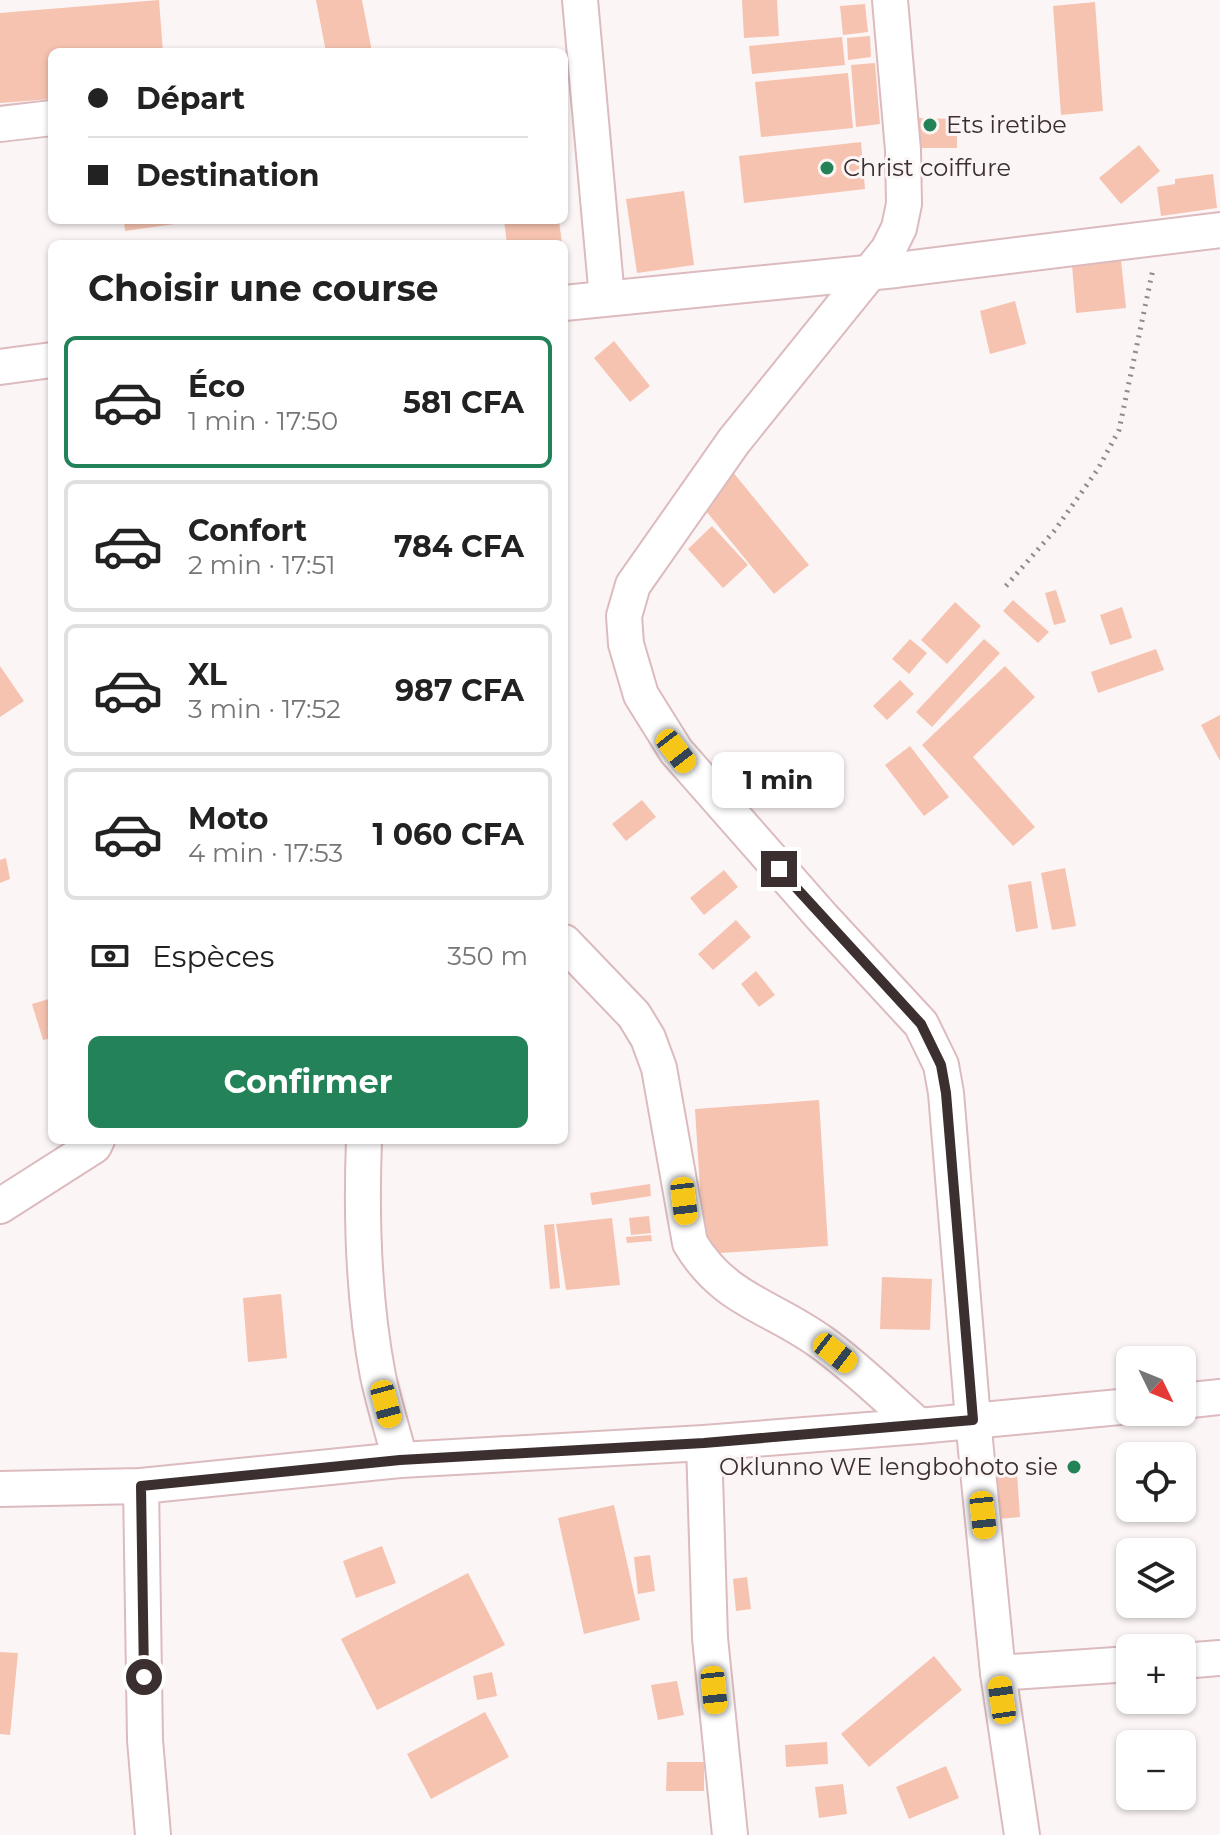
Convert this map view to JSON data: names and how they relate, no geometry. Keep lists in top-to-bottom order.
{
  "places": ["Ets iretibe", "Christ coiffure", "Oklunno WE lengbohoto sie"],
  "north": "bottom right",
  "page": {
    "banner": ["Départ", "Destination"],
    "heading": "Choisir une course",
    "list": [
      {
        "name": "Éco",
        "note": "1 min · 17:50",
        "value": "581 CFA"
      },
      {
        "name": "Confort",
        "note": "2 min · 17:51",
        "value": "784 CFA"
      },
      {
        "name": "XL",
        "note": "3 min · 17:52",
        "value": "987 CFA"
      },
      {
        "name": "Moto",
        "note": "4 min · 17:53",
        "value": "1 060 CFA"
      }
    ],
    "bubble": "1 min",
    "pay": ["Espèces", "350 m"],
    "buttons": "Confirmer",
    "map_buttons": ["+", "−"]
  }
}
